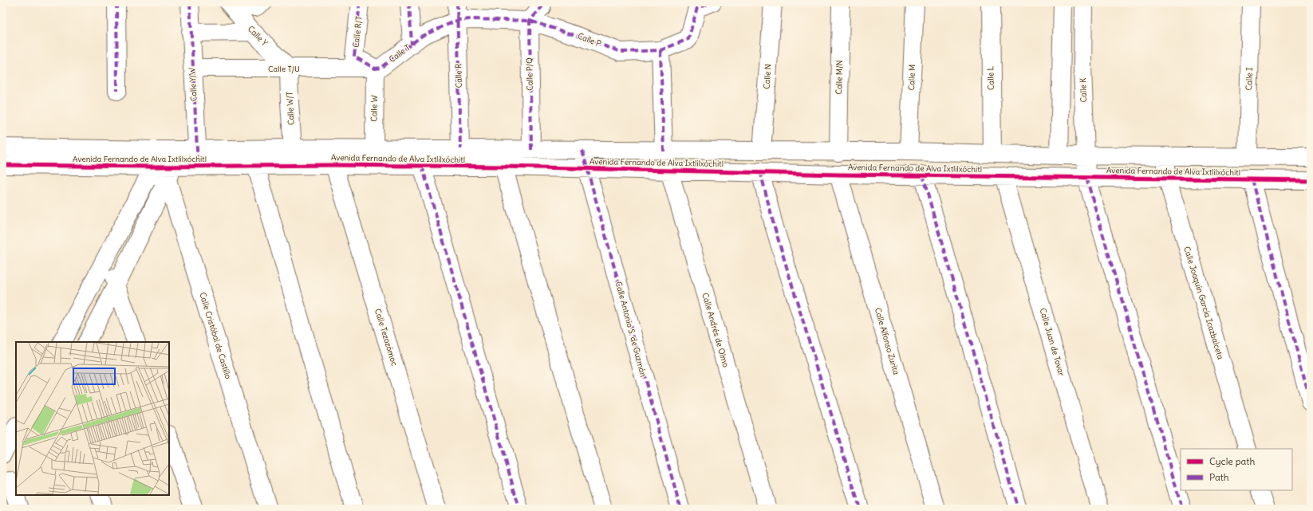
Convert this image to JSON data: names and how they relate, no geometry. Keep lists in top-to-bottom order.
{
  "streets": {
    "street": [
      "Calle R/T",
      "Calle Y",
      "Calle P",
      "Calle T",
      "Calle T/U",
      "Calle P/Q",
      "Calle R",
      "Calle N",
      "Calle M/N",
      "Calle M",
      "Calle L",
      "Calle I",
      "Calle Y/W",
      "Calle K",
      "Calle W/T",
      "Calle W",
      "Avenida Fernando de Alva Ixtlilxóchitl",
      "Calle Joaquín García Icazbalceta",
      "Calle Antonio S. de Guzmán",
      "Calle Andrés de Olmo",
      "Calle Cristóbal de Castillo",
      "Calle Tezozómoc",
      "Calle Alfonso Zurita",
      "Calle Juan de Tovar"
    ]
  },
  "crossings": [
    ["Calle R/T", "Calle T"],
    ["Calle R/T", "Calle T/U"],
    ["Calle R/T", "Calle W"],
    ["Calle Y", "Calle T/U"],
    ["Calle Y", "Calle W/T"],
    ["Calle P", "Calle T"],
    ["Calle P", "Calle P/Q"],
    ["Calle P", "Calle R"],
    ["Calle T", "Calle T/U"],
    ["Calle T", "Calle W"],
    ["Calle T/U", "Calle Y/W"],
    ["Calle T/U", "Calle W/T"],
    ["Calle T/U", "Calle W"],
    ["Calle P/Q", "Avenida Fernando de Alva Ixtlilxóchitl"],
    ["Calle R", "Avenida Fernando de Alva Ixtlilxóchitl"],
    ["Calle N", "Avenida Fernando de Alva Ixtlilxóchitl"],
    ["Calle M/N", "Avenida Fernando de Alva Ixtlilxóchitl"],
    ["Calle M", "Avenida Fernando de Alva Ixtlilxóchitl"],
    ["Calle L", "Avenida Fernando de Alva Ixtlilxóchitl"],
    ["Calle I", "Avenida Fernando de Alva Ixtlilxóchitl"],
    ["Calle Y/W", "Avenida Fernando de Alva Ixtlilxóchitl"],
    ["Calle K", "Avenida Fernando de Alva Ixtlilxóchitl"],
    ["Calle W/T", "Avenida Fernando de Alva Ixtlilxóchitl"],
    ["Calle W", "Avenida Fernando de Alva Ixtlilxóchitl"],
    ["Avenida Fernando de Alva Ixtlilxóchitl", "Calle Joaquín García Icazbalceta"],
    ["Avenida Fernando de Alva Ixtlilxóchitl", "Calle Antonio S. de Guzmán"],
    ["Avenida Fernando de Alva Ixtlilxóchitl", "Calle Andrés de Olmo"],
    ["Avenida Fernando de Alva Ixtlilxóchitl", "Calle Cristóbal de Castillo"],
    ["Avenida Fernando de Alva Ixtlilxóchitl", "Calle Tezozómoc"],
    ["Avenida Fernando de Alva Ixtlilxóchitl", "Calle Alfonso Zurita"],
    ["Avenida Fernando de Alva Ixtlilxóchitl", "Calle Juan de Tovar"]
  ],
  "legend": ["Cycle path", "Path"]
}
